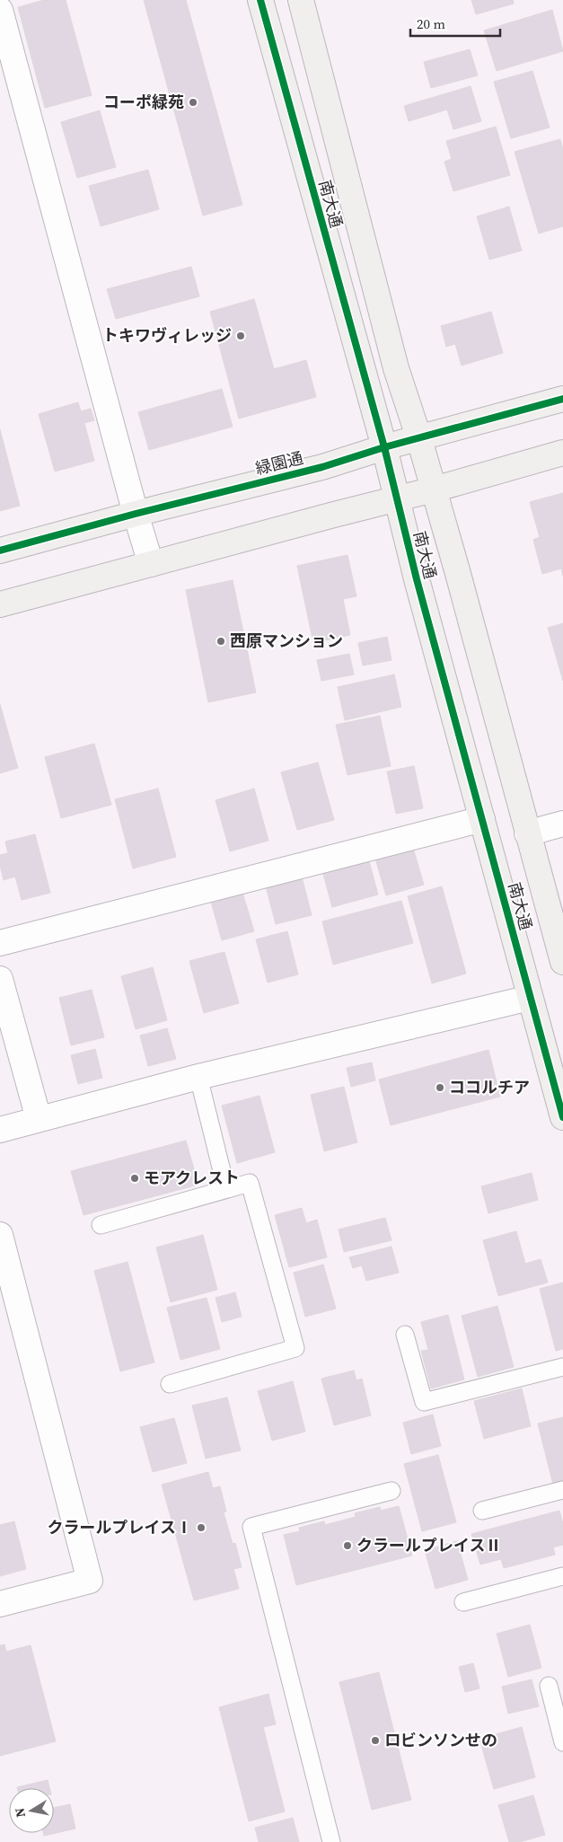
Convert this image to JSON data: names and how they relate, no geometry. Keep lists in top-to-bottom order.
{
  "streets": {
    "street": ["南大通", "緑園通"]
  },
  "crossings": [
    ["南大通", "緑園通"]
  ],
  "places": [
    "コーポ緑苑",
    "トキワヴィレッジ",
    "西原マンション",
    "ココルチア",
    "モアクレスト",
    "クラールプレイスⅠ",
    "クラールプレイスⅡ",
    "ロビンソンせの"
  ],
  "scale_bar": "20 m",
  "north": "left"
}
